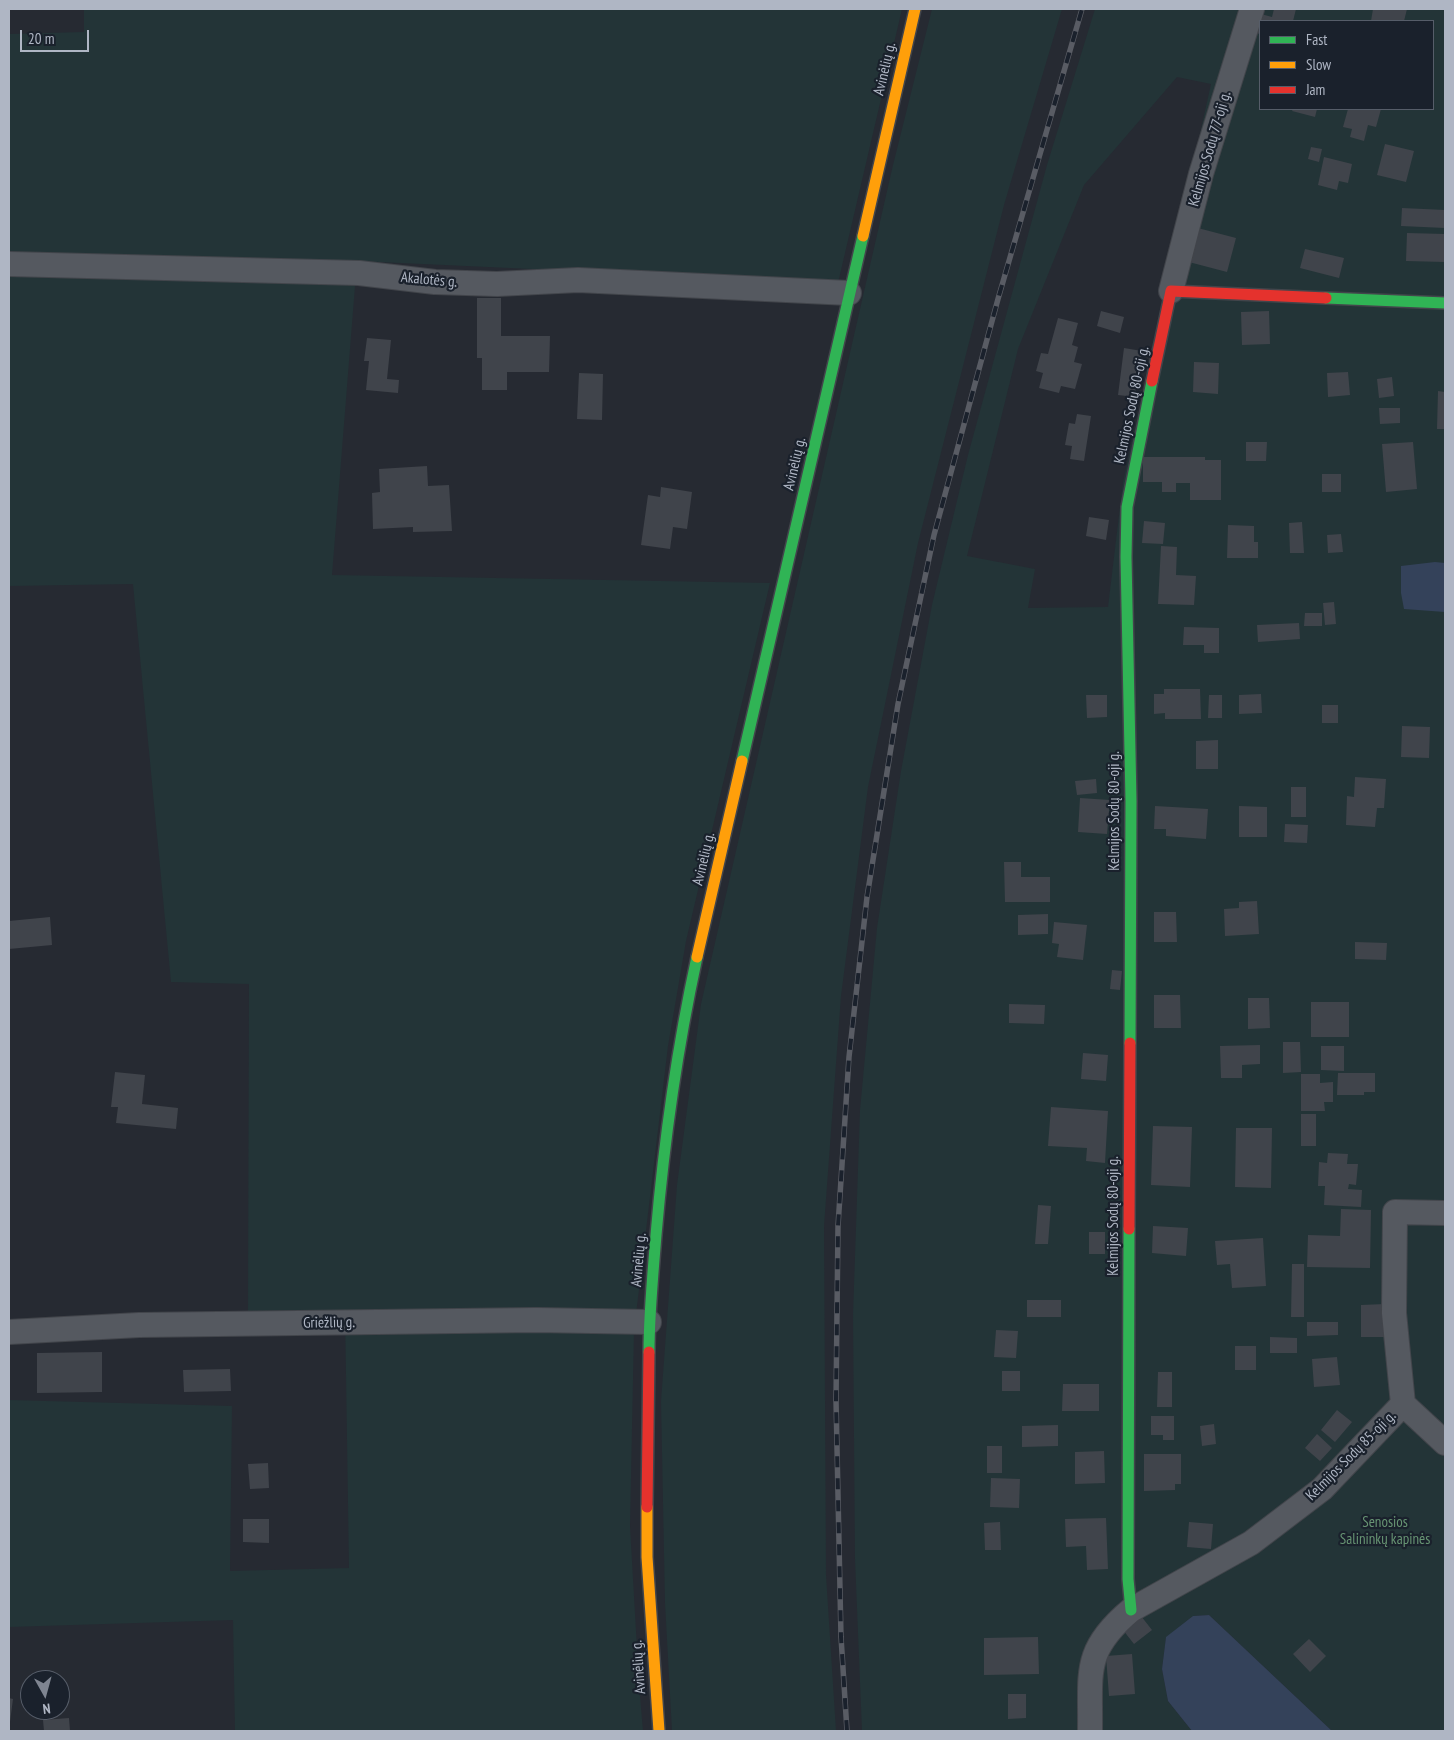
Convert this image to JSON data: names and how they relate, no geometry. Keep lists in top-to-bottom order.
{
  "streets": {
    "main road": ["Avinėlių g.", "Kelmijos Sodų 80-oji g."],
    "street": [
      "Kelmijos Sodų 77-oji g.",
      "Akalotės g.",
      "Griežlių g.",
      "Kelmijos Sodų 85-oji g."
    ]
  },
  "crossings": [
    ["Avinėlių g.", "Akalotės g."],
    ["Avinėlių g.", "Griežlių g."],
    ["Kelmijos Sodų 77-oji g.", "Kelmijos Sodų 80-oji g."],
    ["Kelmijos Sodų 80-oji g.", "Kelmijos Sodų 85-oji g."]
  ],
  "parks": ["Senosios Salininkų kapinės"],
  "legend": ["Fast", "Slow", "Jam"],
  "scale_bar": "20 m",
  "north": "bottom"
}
